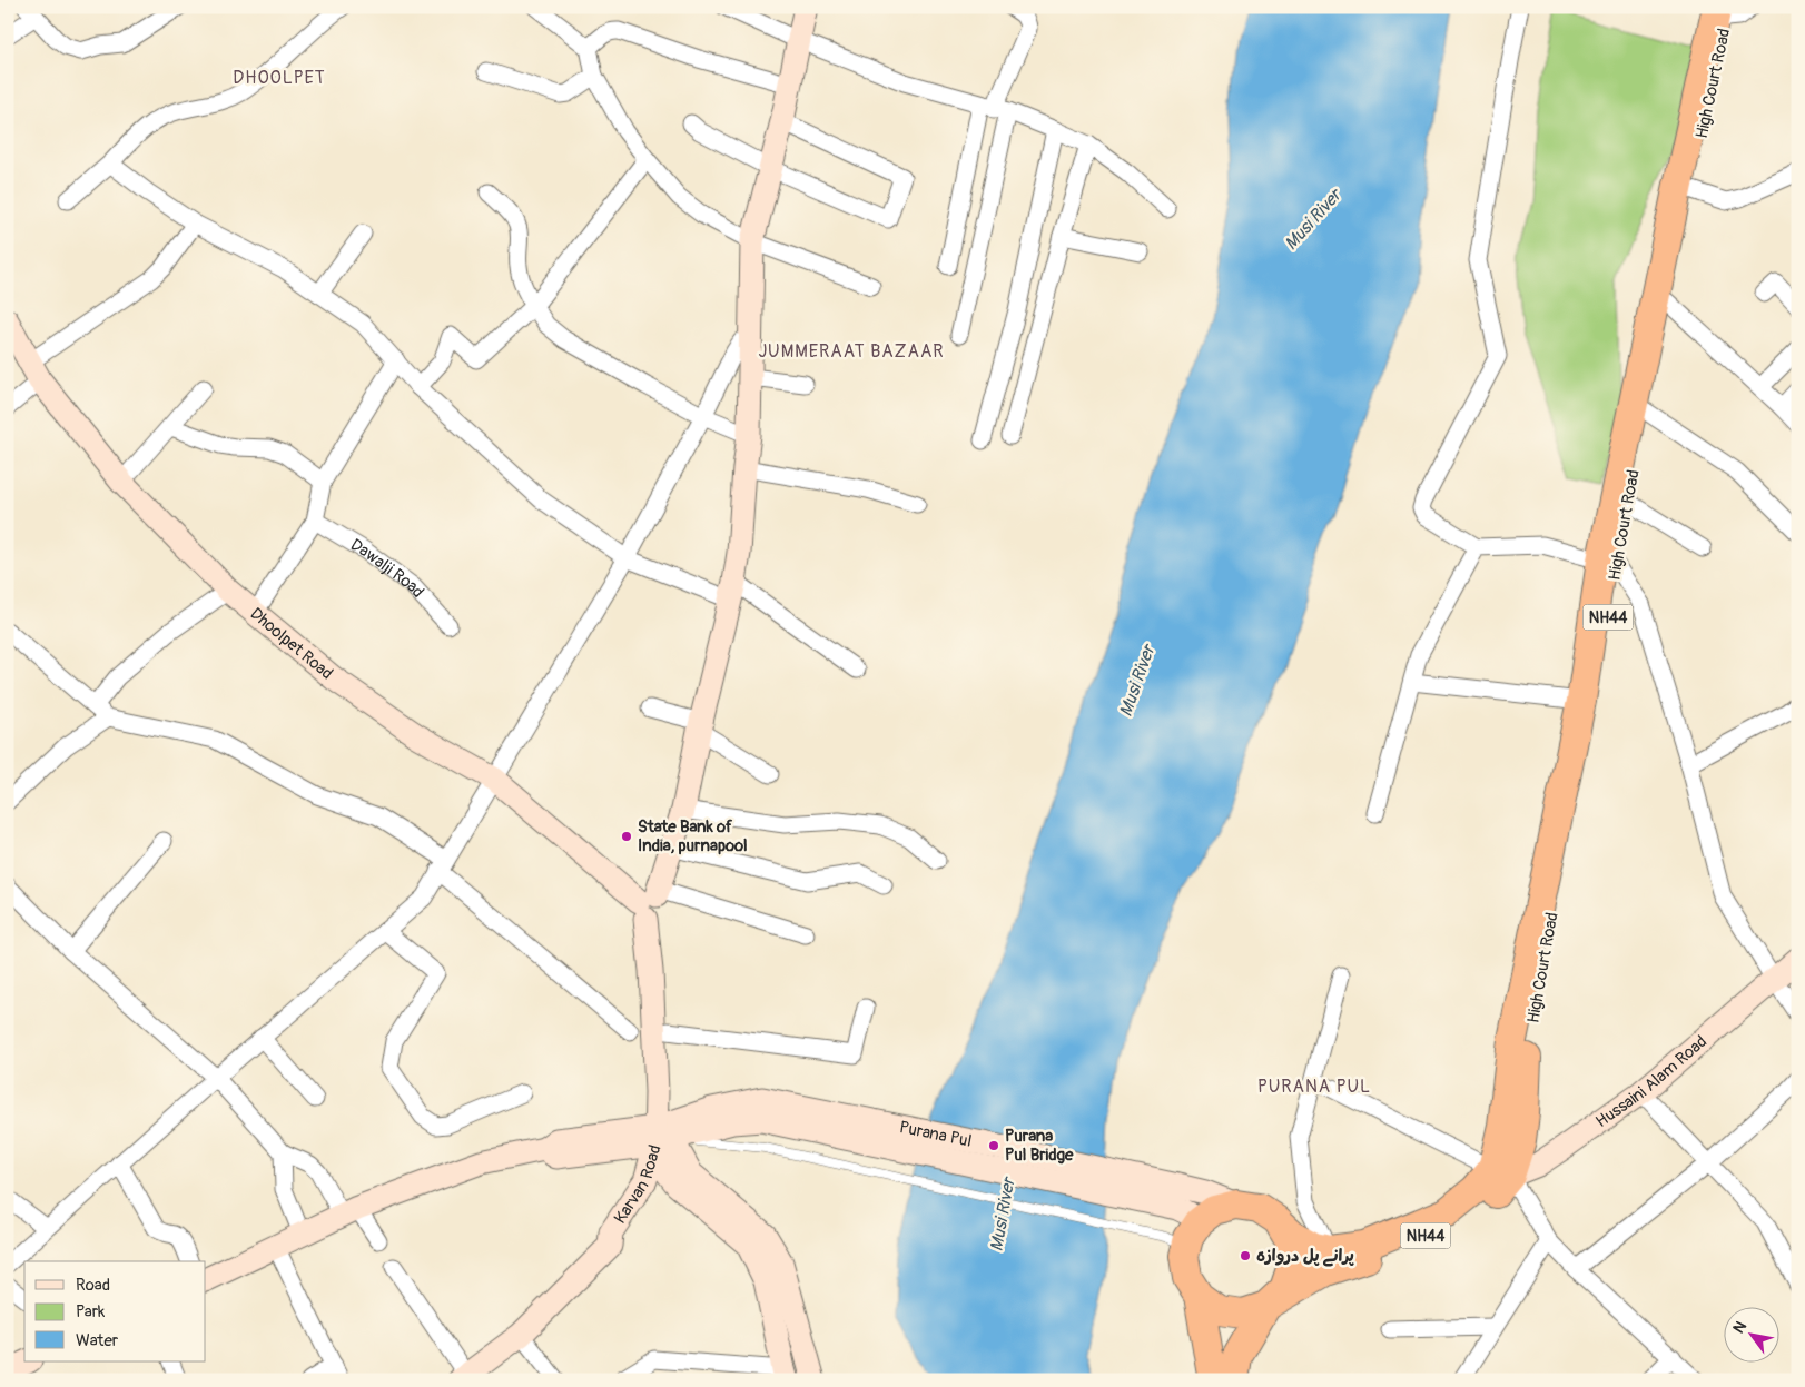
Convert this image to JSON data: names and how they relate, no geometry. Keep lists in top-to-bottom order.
{
  "streets": {
    "highway": ["High Court Road", "NH44"],
    "main road": [
      "Dhoolpet Road",
      "Hussaini Alam Road",
      "Purana Pul",
      "Karvan Road"
    ],
    "street": ["Dawalji Road"]
  },
  "crossings": [
    ["High Court Road", "NH44"],
    ["High Court Road", "Hussaini Alam Road"],
    ["NH44", "Hussaini Alam Road"],
    ["Dhoolpet Road", "Karvan Road"]
  ],
  "districts": ["DHOOLPET", "JUMMERAAT BAZAAR", "PURANA PUL"],
  "water": ["Musi River"],
  "places": ["State Bank of India, purnapool", "Purana Pul Bridge", "پرانے پل دروازہ"],
  "legend": ["Road", "Park", "Water"],
  "north": "top left"
}
